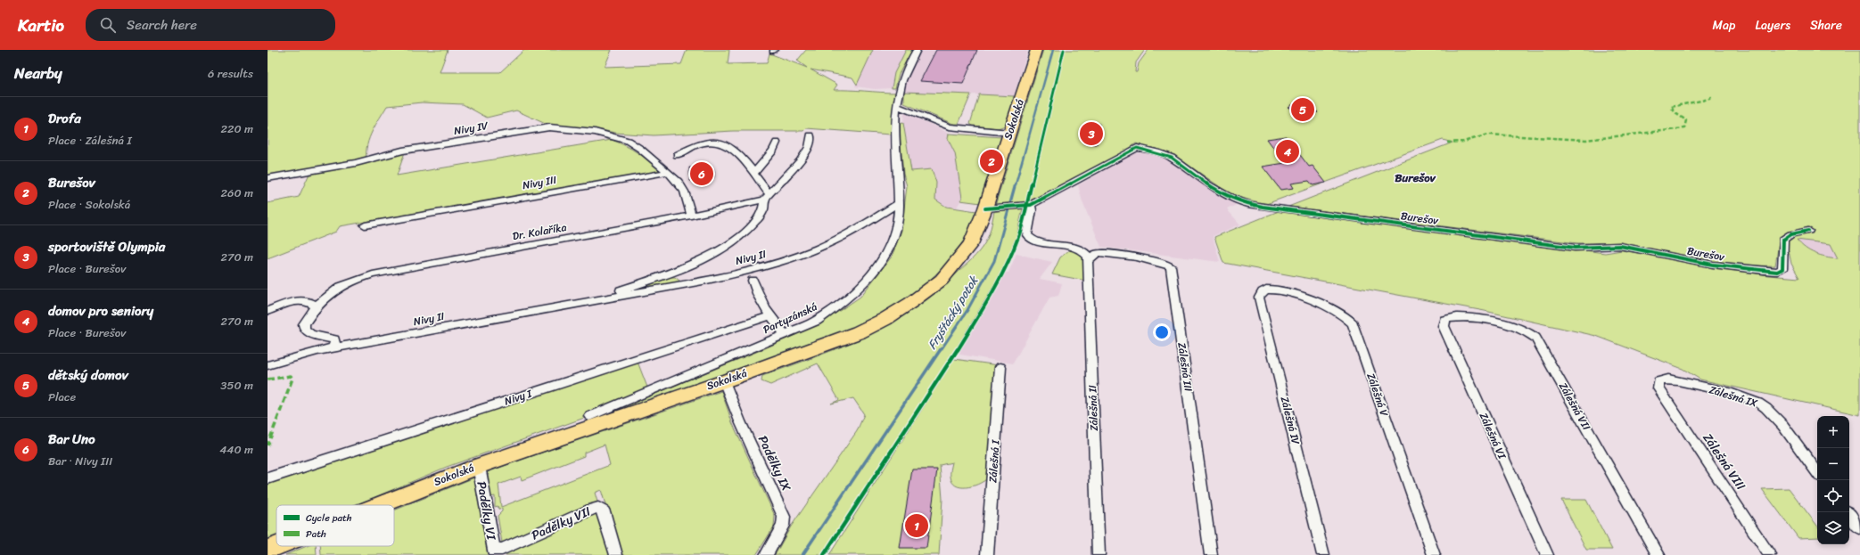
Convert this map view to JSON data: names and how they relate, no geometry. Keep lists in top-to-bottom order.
{
  "streets": {
    "main road": ["Sokolská"],
    "street": [
      "Nivy IV",
      "Nivy III",
      "Burešov",
      "Dr. Kolaříka",
      "Nivy II",
      "Partyzánská",
      "Zálešná III",
      "Zálešná V",
      "Zálešná IX",
      "Nivy I",
      "Zálešná VII",
      "Zálešná II",
      "Zálešná IV",
      "Zálešná VI",
      "Zálešná I",
      "Zálešná VIII",
      "Padělky IX",
      "Padělky VI",
      "Padělky VII"
    ]
  },
  "crossings": [
    ["Sokolská", "Padělky IX"],
    ["Sokolská", "Padělky VI"],
    ["Nivy IV", "Nivy III"],
    ["Dr. Kolaříka", "Nivy II"],
    ["Nivy II", "Partyzánská"],
    ["Zálešná III", "Zálešná II"],
    ["Zálešná V", "Zálešná IV"],
    ["Zálešná IX", "Zálešná VIII"],
    ["Zálešná VII", "Zálešná VI"],
    ["Padělky VI", "Padělky VII"]
  ],
  "districts": ["Burešov"],
  "water": ["Fryštácký potok"],
  "legend": ["Cycle path", "Path"],
  "page": {
    "header": "Kartio",
    "search": "Search here",
    "nav": ["Map", "Layers", "Share"],
    "heading": ["Nearby", "6 results"],
    "list": [
      {
        "mark": "1",
        "name": "Drofa",
        "note": "Place · Zálešná I",
        "value": "220 m"
      },
      {
        "mark": "2",
        "name": "Burešov",
        "note": "Place · Sokolská",
        "value": "260 m"
      },
      {
        "mark": "3",
        "name": "sportoviště Olympia",
        "note": "Place · Burešov",
        "value": "270 m"
      },
      {
        "mark": "4",
        "name": "domov pro seniory",
        "note": "Place · Burešov",
        "value": "270 m"
      },
      {
        "mark": "5",
        "name": "dětský domov",
        "note": "Place",
        "value": "350 m"
      },
      {
        "mark": "6",
        "name": "Bar Uno",
        "note": "Bar · Nivy III",
        "value": "440 m"
      }
    ],
    "pins": [
      "5",
      "3",
      "4",
      "2",
      "6",
      "1"
    ],
    "map_buttons": ["+", "−"]
  }
}
